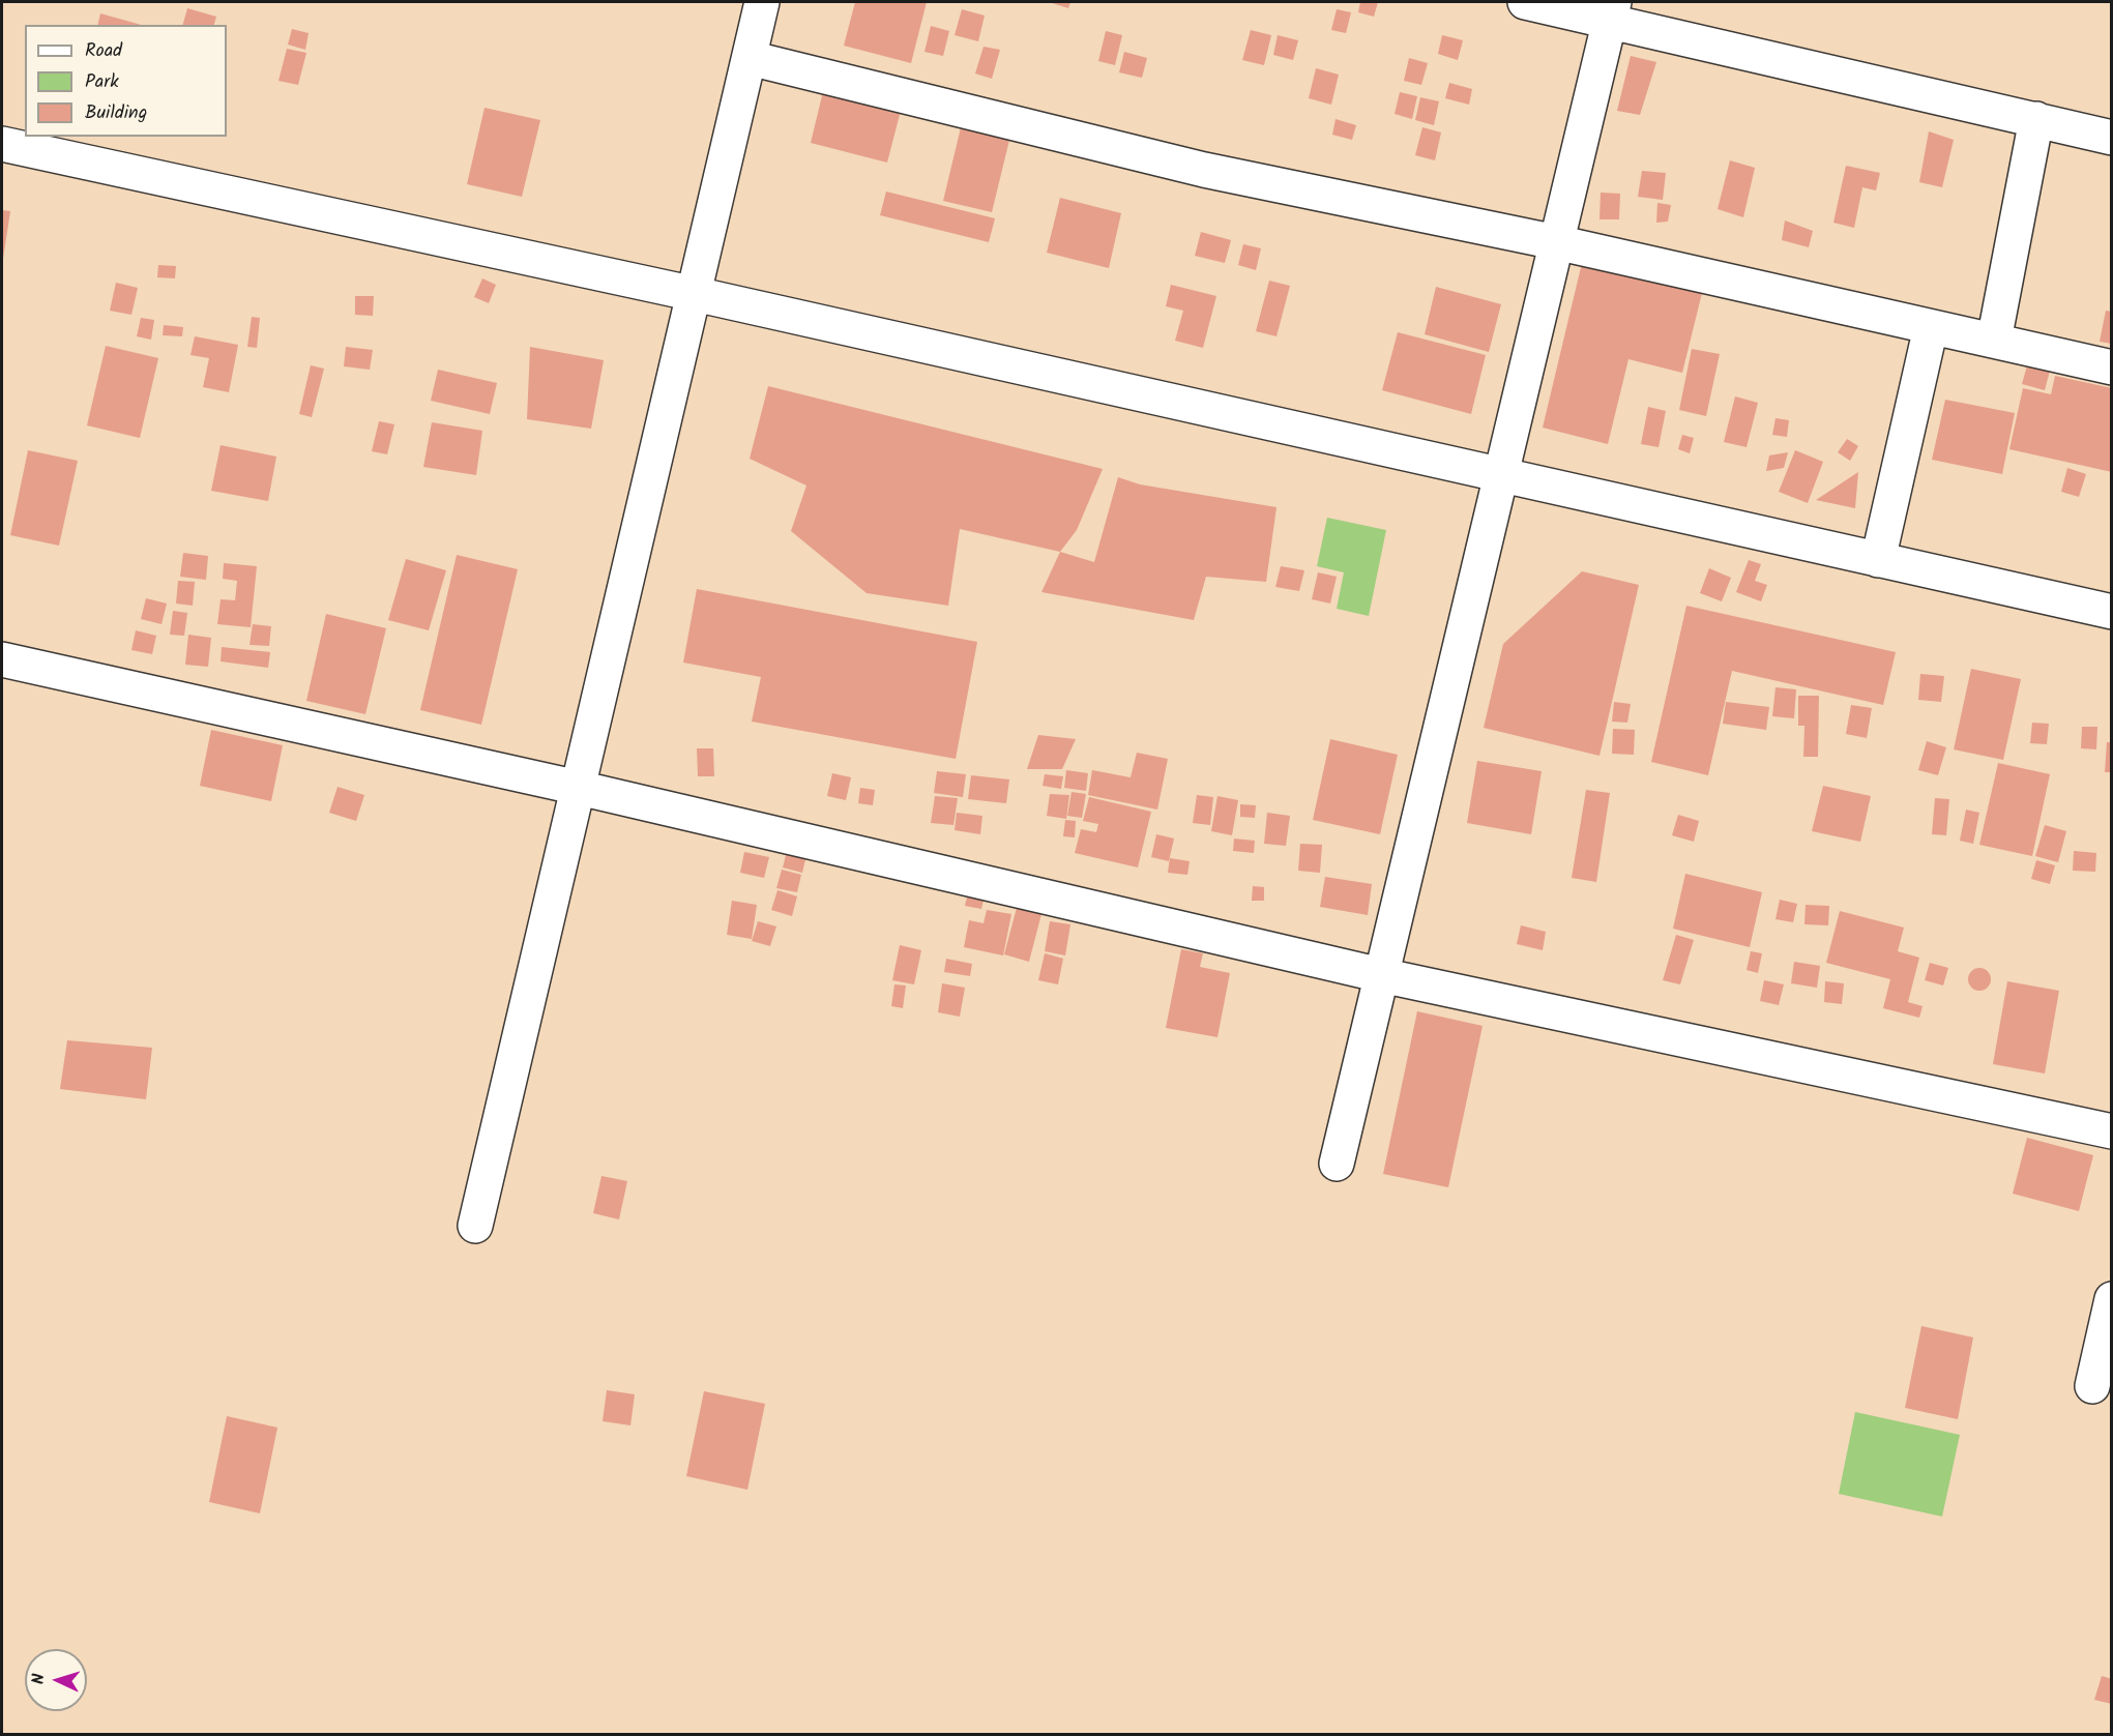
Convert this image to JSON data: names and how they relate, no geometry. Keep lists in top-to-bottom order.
{
  "legend": ["Road", "Park", "Building"],
  "north": "left"
}
